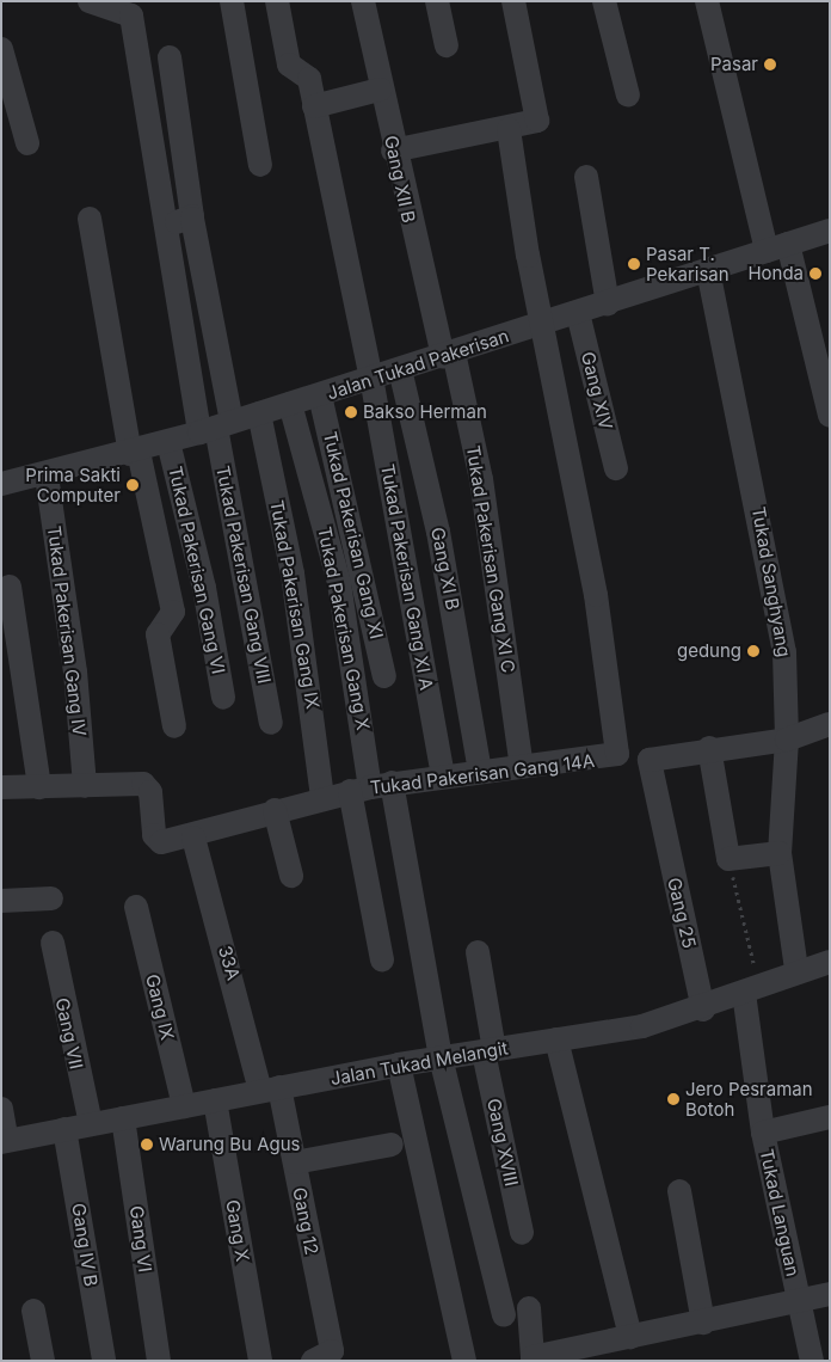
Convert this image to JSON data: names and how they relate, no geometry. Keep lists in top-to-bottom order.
{
  "streets": {
    "street": [
      "Gang XII B",
      "Jalan Tukad Pakerisan",
      "Gang XIV",
      "Tukad Pakerisan Gang XI",
      "Tukad Pakerisan Gang XI C",
      "Gang XI B",
      "Tukad Pakerisan Gang VI",
      "Tukad Pakerisan Gang VIII",
      "Tukad Pakerisan Gang XI A",
      "Tukad Sanghyang",
      "Tukad Pakerisan Gang IX",
      "Tukad Pakerisan Gang X",
      "Tukad Pakerisan Gang IV",
      "Tukad Pakerisan Gang 14A",
      "Gang 25",
      "33A",
      "Gang IX",
      "Gang VII",
      "Jalan Tukad Melangit",
      "Gang XVIII",
      "Tukad Languan",
      "Gang 12",
      "Gang X",
      "Gang VI",
      "Gang IV B"
    ]
  },
  "crossings": [
    ["Gang XII B", "Jalan Tukad Pakerisan"],
    ["Gang XII B", "Tukad Pakerisan Gang XI C"],
    ["Jalan Tukad Pakerisan", "Gang XIV"],
    ["Jalan Tukad Pakerisan", "Tukad Pakerisan Gang XI"],
    ["Jalan Tukad Pakerisan", "Tukad Pakerisan Gang XI C"],
    ["Jalan Tukad Pakerisan", "Gang XI B"],
    ["Jalan Tukad Pakerisan", "Tukad Pakerisan Gang VI"],
    ["Jalan Tukad Pakerisan", "Tukad Pakerisan Gang VIII"],
    ["Jalan Tukad Pakerisan", "Tukad Pakerisan Gang XI A"],
    ["Jalan Tukad Pakerisan", "Tukad Sanghyang"],
    ["Jalan Tukad Pakerisan", "Tukad Pakerisan Gang IX"],
    ["Jalan Tukad Pakerisan", "Tukad Pakerisan Gang X"],
    ["Jalan Tukad Pakerisan", "Tukad Pakerisan Gang IV"],
    ["Jalan Tukad Pakerisan", "Tukad Pakerisan Gang 14A"],
    ["Tukad Pakerisan Gang XI C", "Tukad Pakerisan Gang 14A"],
    ["Gang XI B", "Tukad Pakerisan Gang 14A"],
    ["Tukad Pakerisan Gang XI A", "Tukad Pakerisan Gang 14A"],
    ["Tukad Sanghyang", "Jalan Tukad Melangit"],
    ["Tukad Pakerisan Gang IX", "Tukad Pakerisan Gang 14A"],
    ["Tukad Pakerisan Gang X", "Tukad Pakerisan Gang 14A"],
    ["Tukad Pakerisan Gang IV", "Tukad Pakerisan Gang 14A"],
    ["Tukad Pakerisan Gang 14A", "33A"],
    ["Gang 25", "Jalan Tukad Melangit"],
    ["33A", "Jalan Tukad Melangit"],
    ["33A", "Gang 12"],
    ["Gang IX", "Jalan Tukad Melangit"],
    ["Gang VII", "Jalan Tukad Melangit"],
    ["Jalan Tukad Melangit", "Gang XVIII"],
    ["Jalan Tukad Melangit", "Tukad Languan"],
    ["Jalan Tukad Melangit", "Gang 12"],
    ["Jalan Tukad Melangit", "Gang X"],
    ["Jalan Tukad Melangit", "Gang VI"],
    ["Jalan Tukad Melangit", "Gang IV B"]
  ],
  "places": [
    "Pasar",
    "Pasar T. Pekarisan",
    "Honda",
    "Bakso Herman",
    "Prima Sakti Computer",
    "gedung",
    "Jero Pesraman Botoh",
    "Warung Bu Agus"
  ]
}
